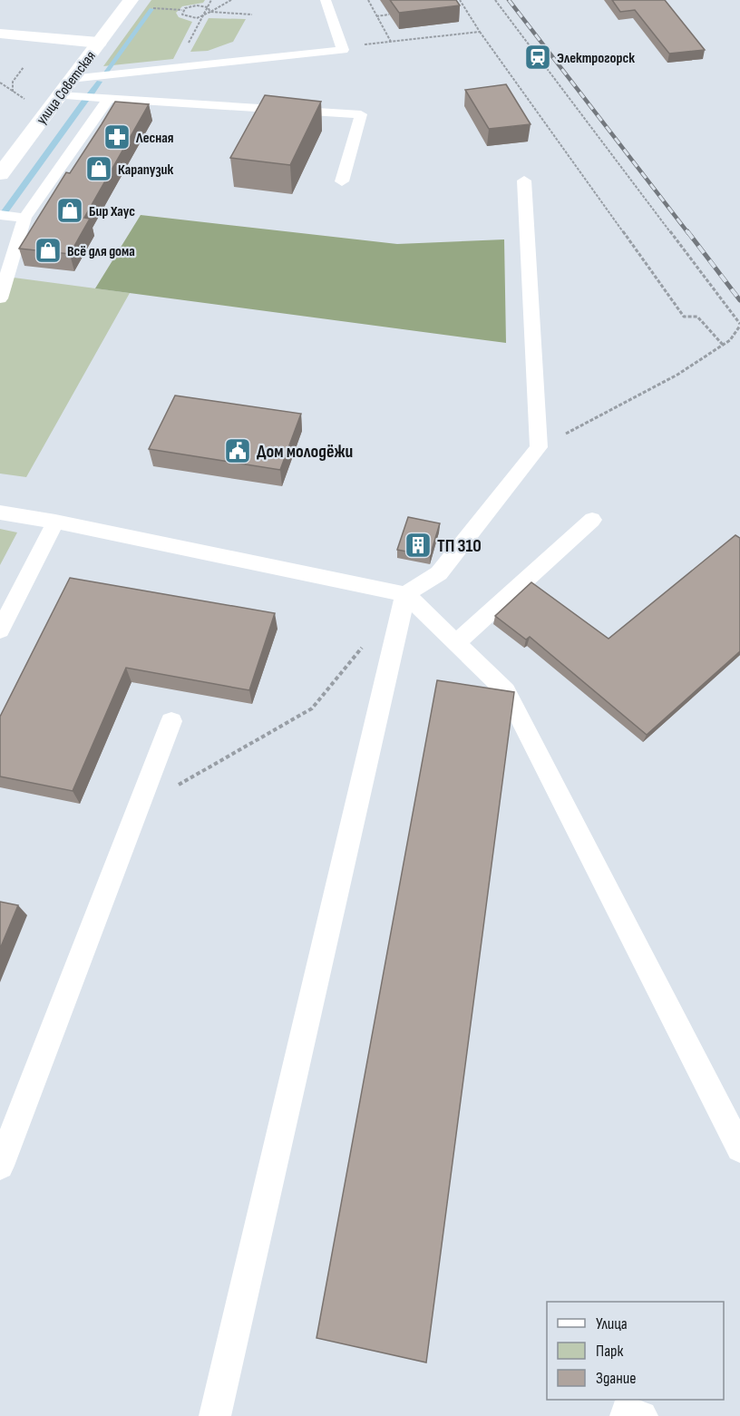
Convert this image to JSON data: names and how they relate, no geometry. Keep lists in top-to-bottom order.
{
  "streets": {
    "street": ["улица Советская"]
  },
  "places": {
    "station": ["Электрогорск"],
    "pharmacy": ["Лесная"],
    "shop": ["Карапузик", "Бир Хаус", "Всё для дома"],
    "public building": ["Дом молодёжи"],
    "building": ["ТП 310"]
  },
  "legend": ["Улица", "Парк", "Здание"]
}
